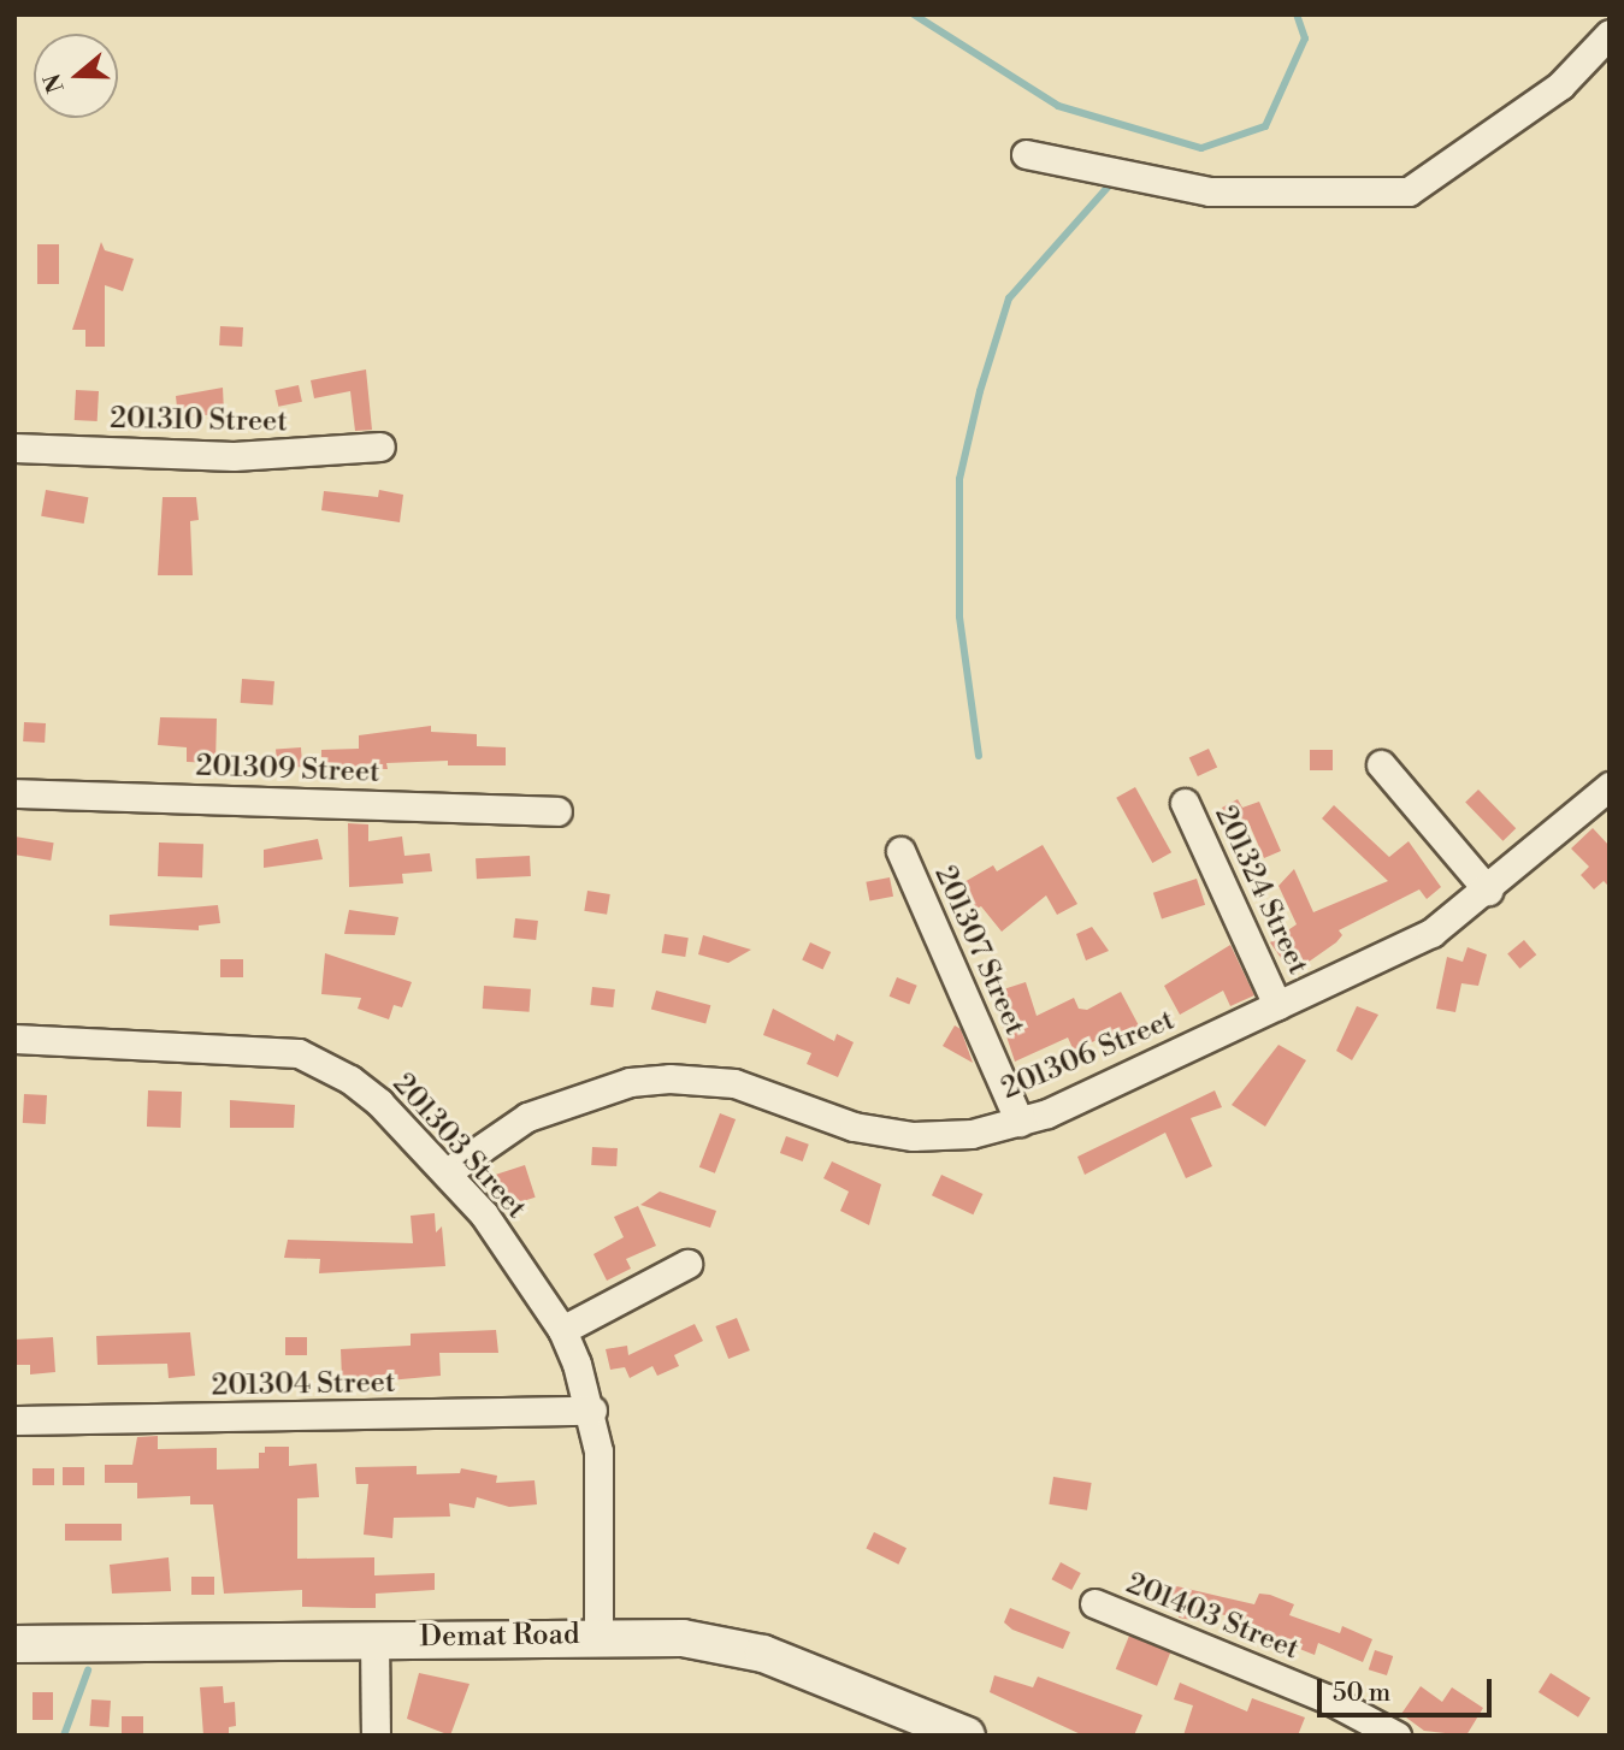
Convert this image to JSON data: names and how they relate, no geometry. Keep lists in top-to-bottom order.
{
  "streets": {
    "street": [
      "201310 Street",
      "201309 Street",
      "201324 Street",
      "201307 Street",
      "201306 Street",
      "201303 Street",
      "201304 Street",
      "201403 Street",
      "Demat Road"
    ]
  },
  "crossings": [
    ["201324 Street", "201306 Street"],
    ["201307 Street", "201306 Street"],
    ["201306 Street", "201303 Street"],
    ["201303 Street", "201304 Street"],
    ["201303 Street", "Demat Road"]
  ],
  "scale_bar": "50 m",
  "north": "left"
}
